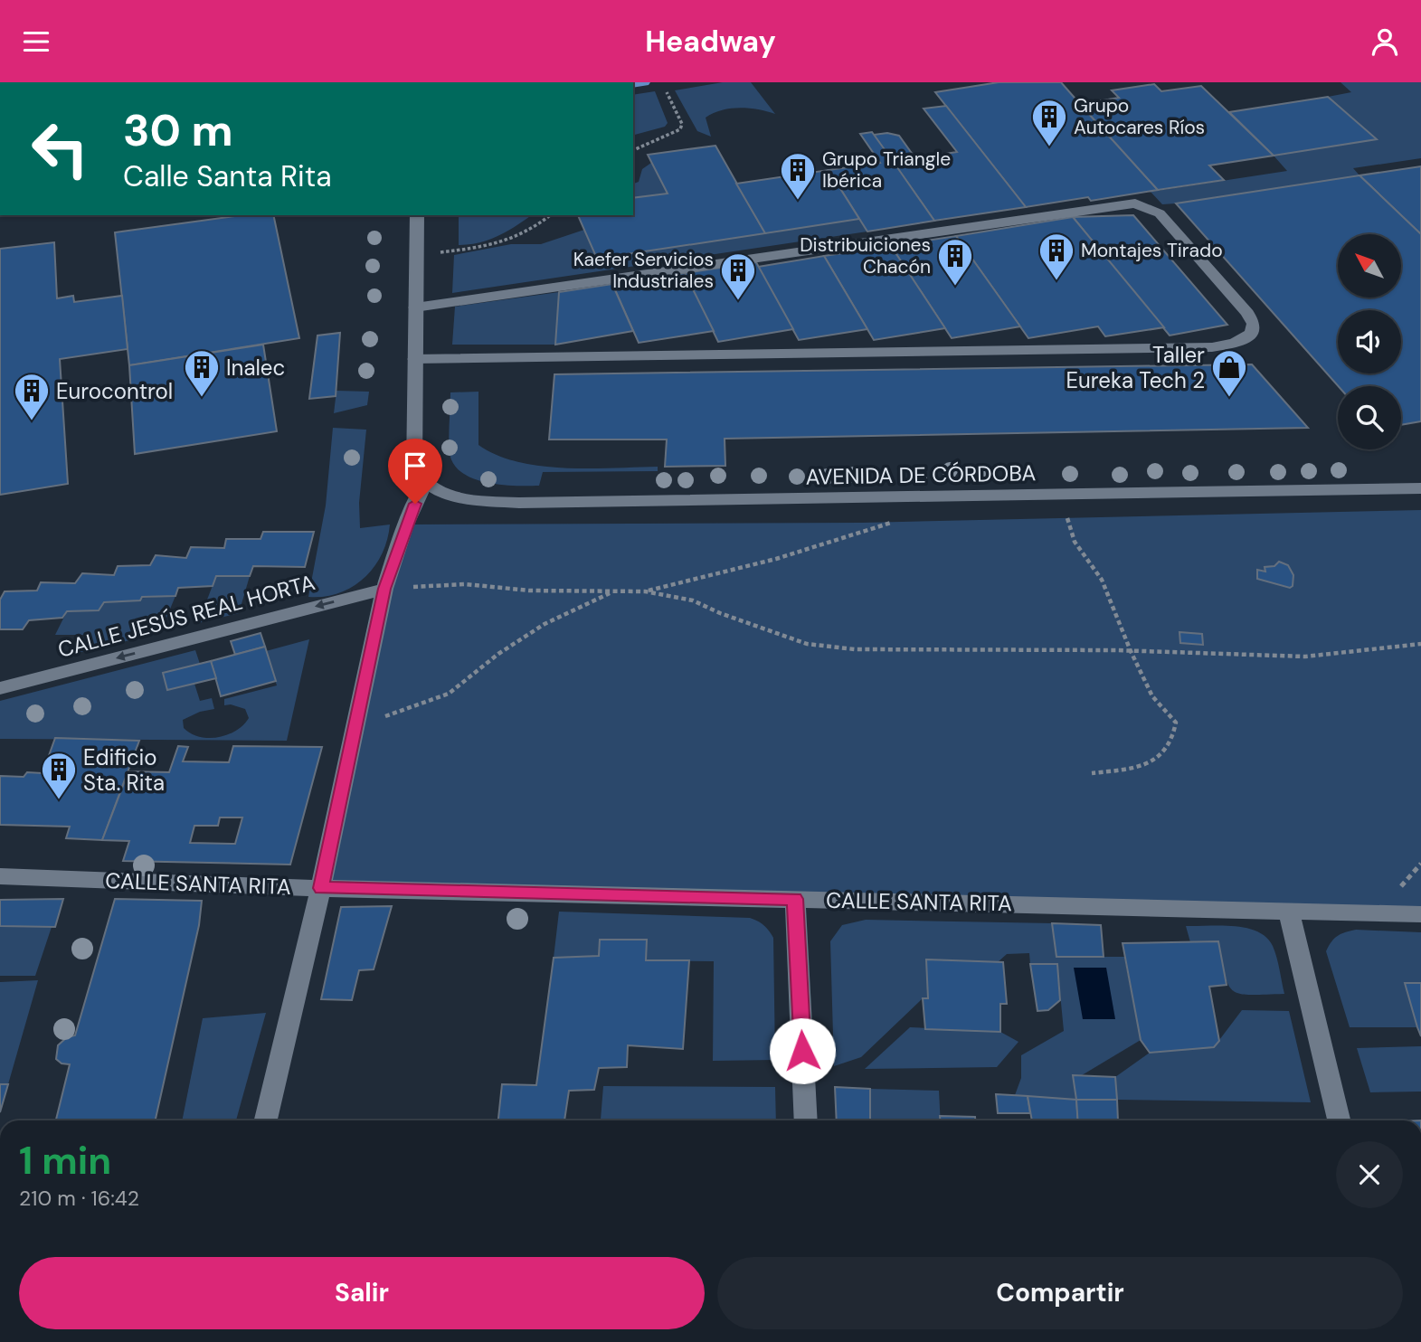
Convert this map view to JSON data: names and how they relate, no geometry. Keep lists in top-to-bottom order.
{
  "streets": {
    "street": ["AVENIDA DE CÓRDOBA", "CALLE JESÚS REAL HORTA", "CALLE SANTA RITA"]
  },
  "one_way": ["CALLE JESÚS REAL HORTA"],
  "places": {
    "building": [
      "Grupo Autocares Ríos",
      "Grupo Triangle Ibérica",
      "Montajes Tirado",
      "Distribuiciones Chacón",
      "Kaefer Servicios Industriales",
      "Inalec",
      "Eurocontrol",
      "Edificio Sta. Rita"
    ],
    "shop": ["Taller Eureka Tech 2"]
  },
  "north": "top left",
  "page": {
    "header": "Headway",
    "turn": ["30 m", "Calle Santa Rita"],
    "heading": ["1 min", "210 m · 16:42"],
    "buttons": ["Salir", "Compartir"]
  }
}
